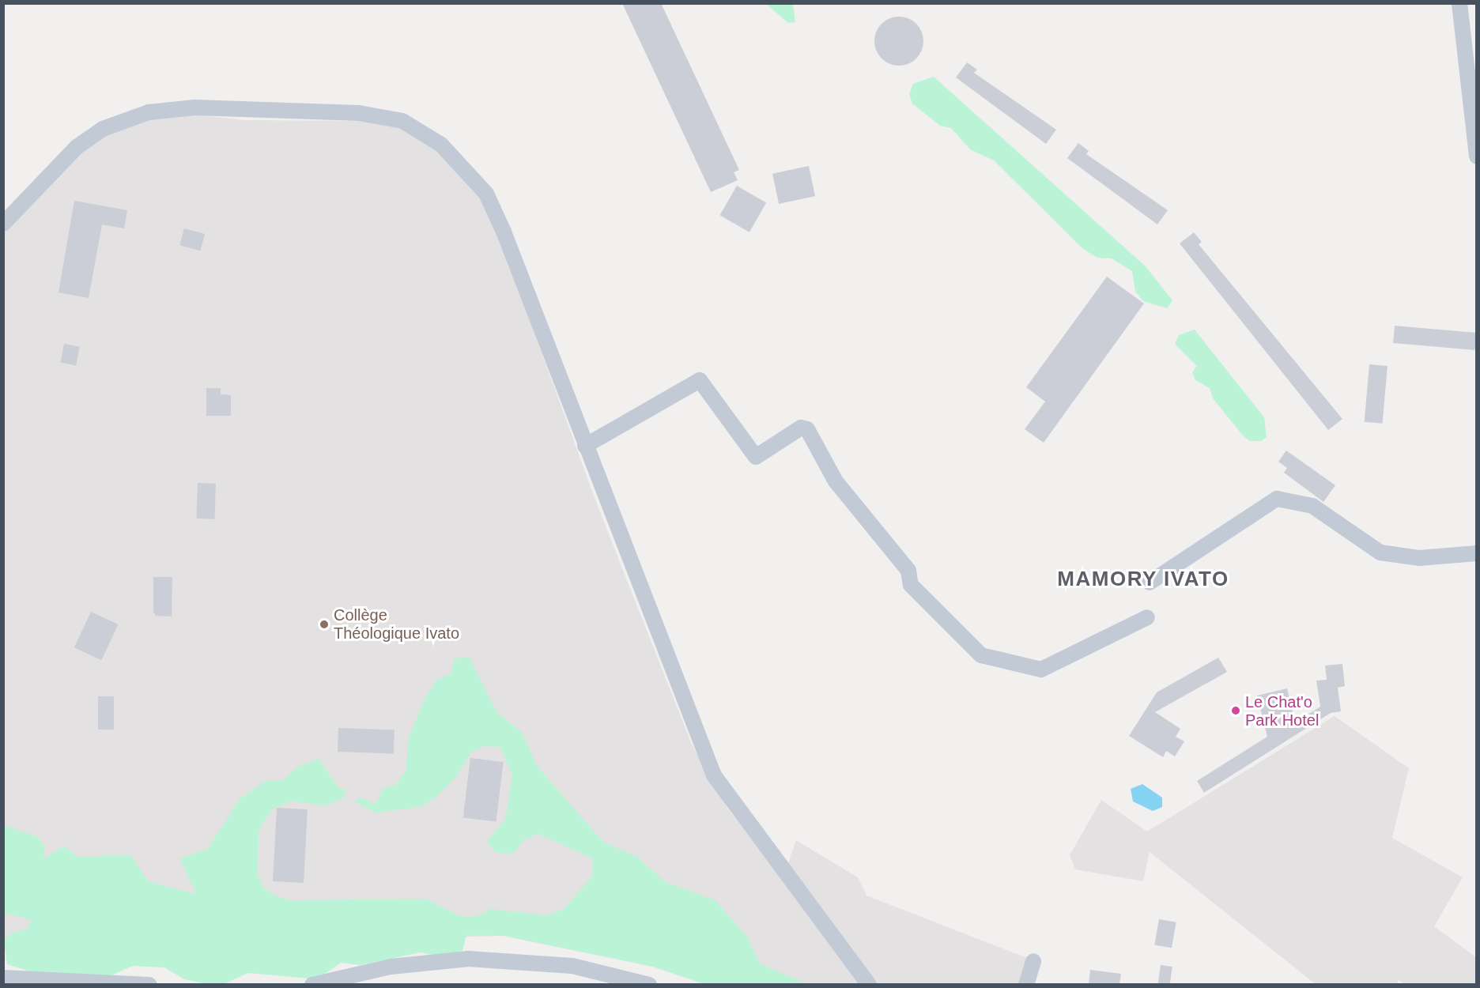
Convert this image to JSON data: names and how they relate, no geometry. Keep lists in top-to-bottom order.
{
  "districts": ["MAMORY IVATO"],
  "places": ["Collège Théologique Ivato", "Le Chat'o Park Hotel"]
}
